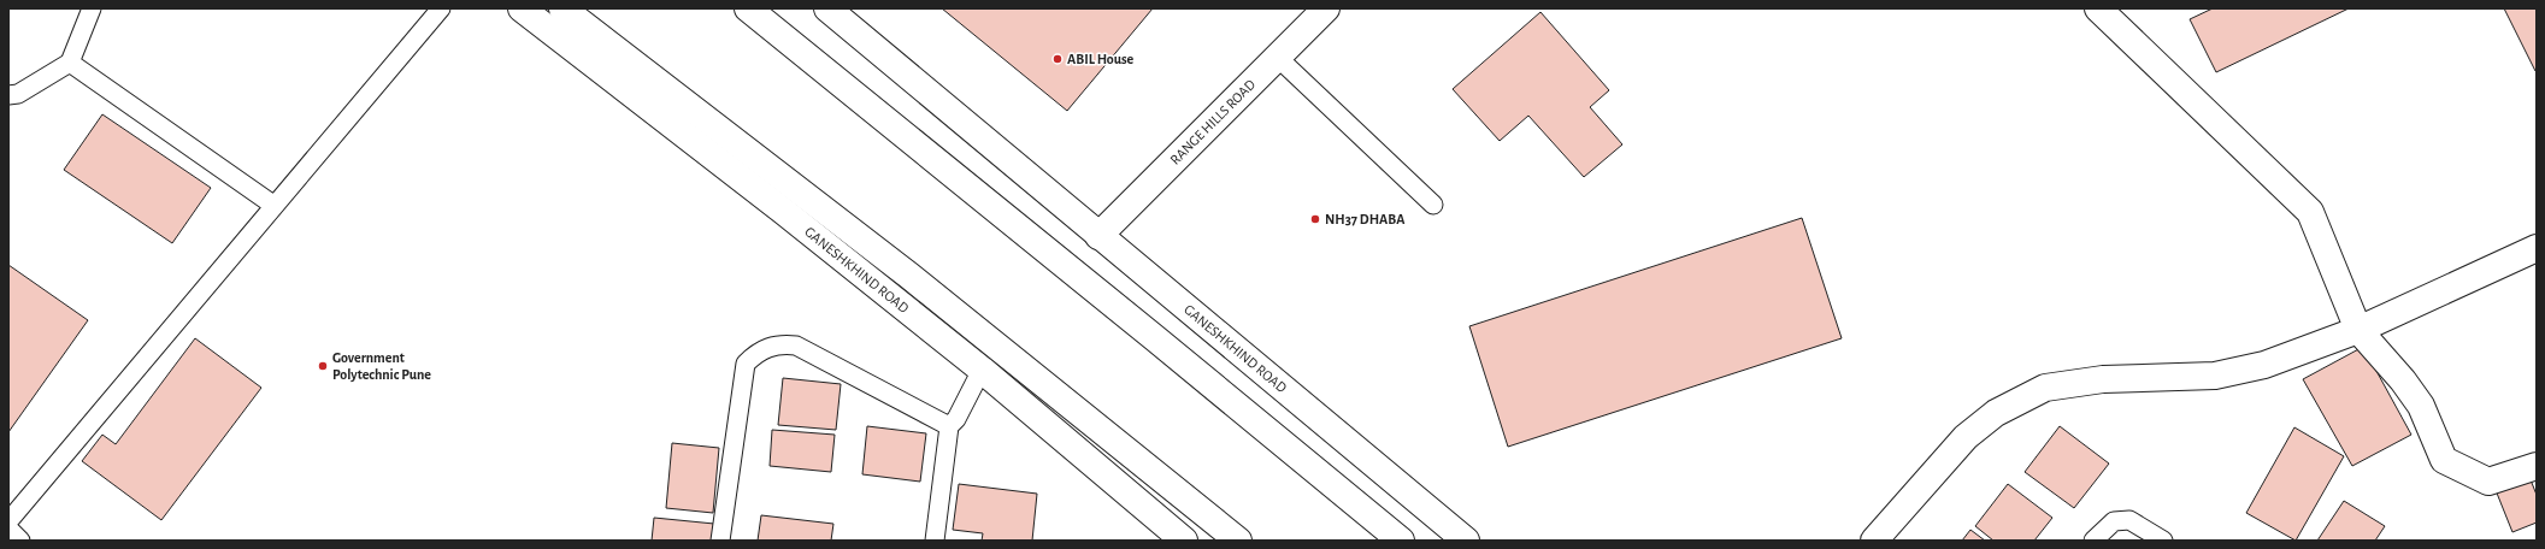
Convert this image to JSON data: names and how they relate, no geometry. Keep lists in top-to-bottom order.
{
  "streets": {
    "main road": ["RANGE HILLS ROAD", "GANESHKHIND ROAD"]
  },
  "crossings": [
    ["RANGE HILLS ROAD", "GANESHKHIND ROAD"]
  ],
  "places": ["ABIL House", "NH37 DHABA", "Government Polytechnic Pune"]
}
